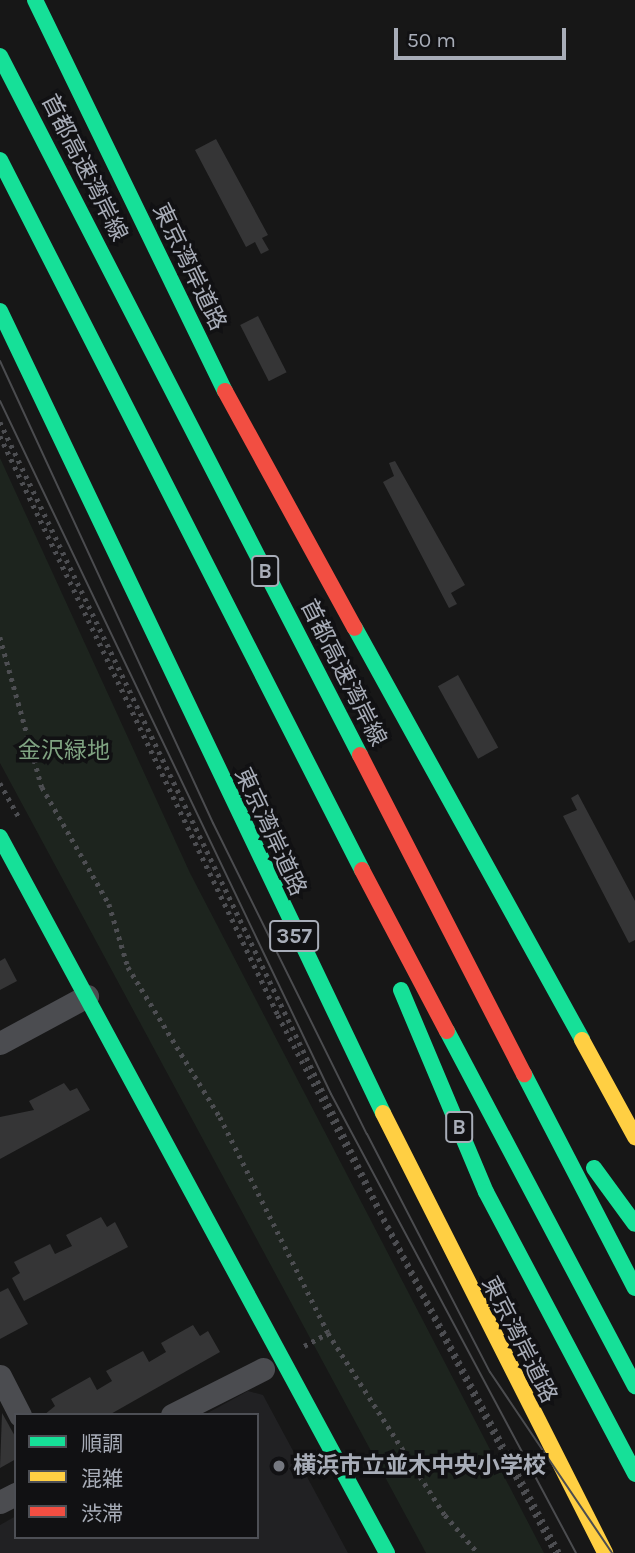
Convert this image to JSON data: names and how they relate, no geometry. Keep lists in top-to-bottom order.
{
  "streets": {
    "main road": [
      "首都高速湾岸線",
      "東京湾岸道路",
      "B",
      "357"
    ]
  },
  "crossings": [
    ["首都高速湾岸線", "B"]
  ],
  "parks": ["金沢緑地"],
  "places": ["横浜市立並木中央小学校"],
  "legend": ["順調", "混雑", "渋滞"],
  "scale_bar": "50 m"
}
